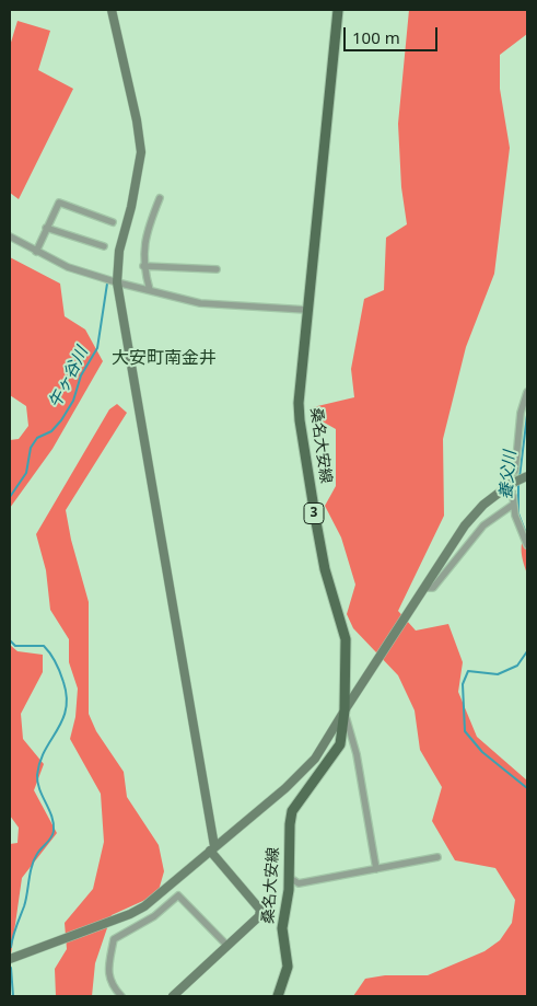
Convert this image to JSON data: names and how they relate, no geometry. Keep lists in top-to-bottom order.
{
  "streets": {
    "main road": ["桑名大安線", "3"]
  },
  "districts": ["大安町南金井"],
  "water": ["午ヶ谷川", "養父川"],
  "scale_bar": "100 m"
}
